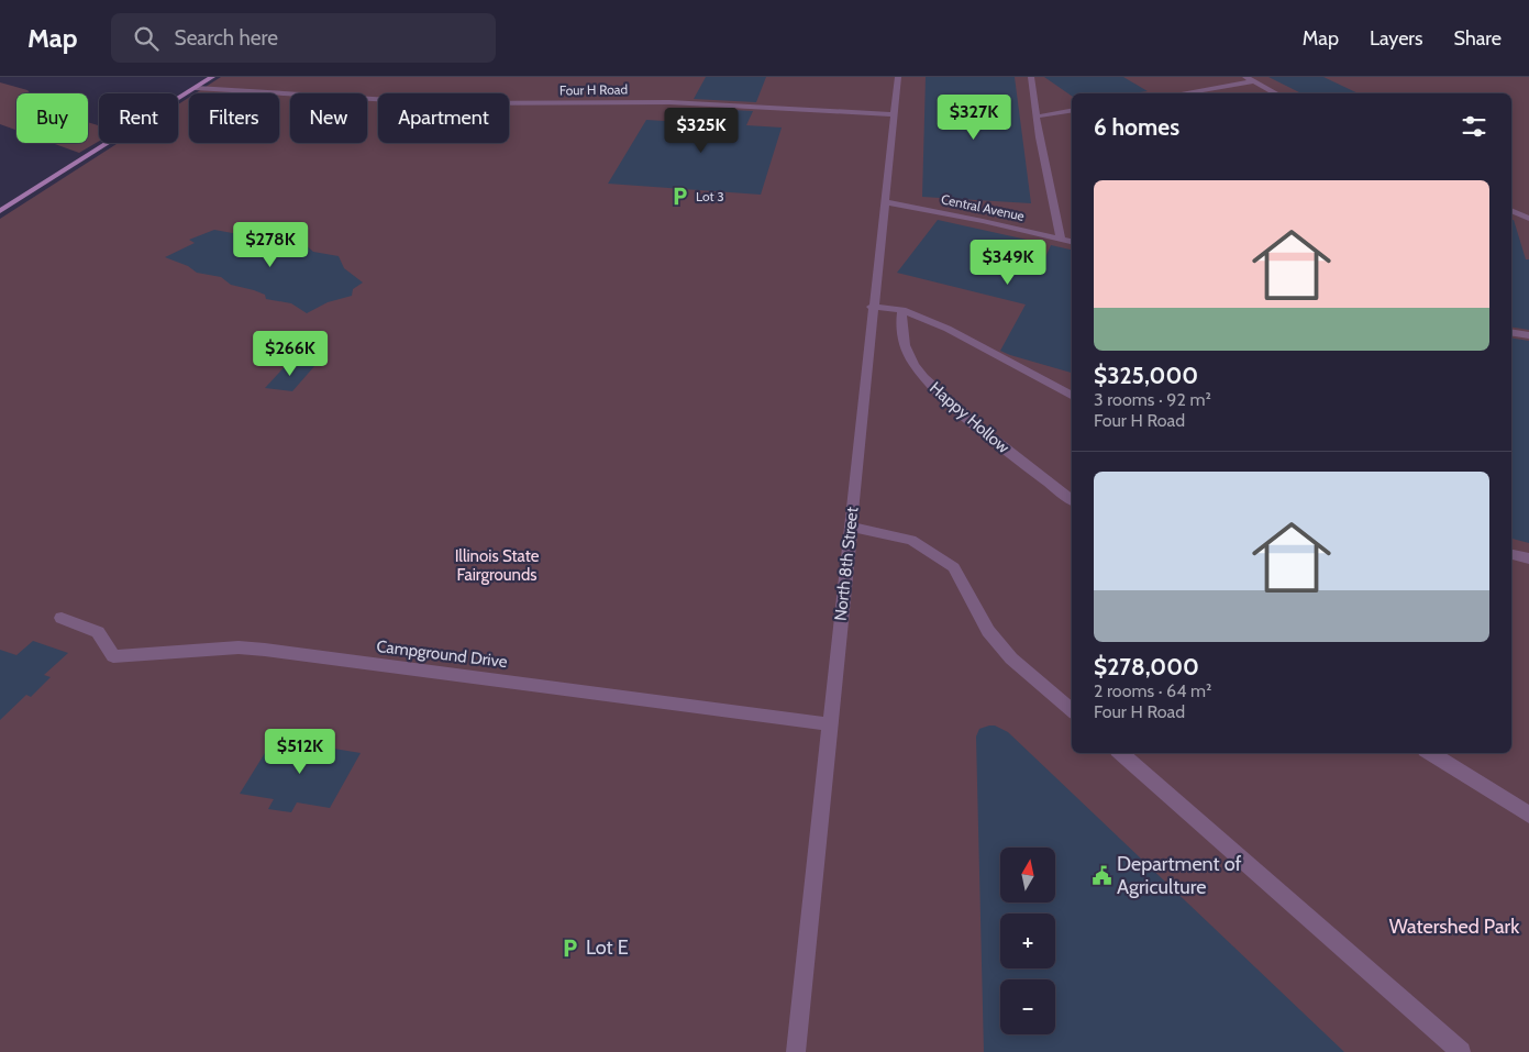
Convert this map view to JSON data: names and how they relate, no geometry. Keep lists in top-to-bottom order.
{
  "streets": {
    "street": [
      "Four H Road",
      "Central Avenue",
      "Happy Hollow",
      "North 8th Street",
      "Campground Drive"
    ]
  },
  "crossings": [
    ["Four H Road", "North 8th Street"],
    ["Central Avenue", "North 8th Street"],
    ["North 8th Street", "Campground Drive"]
  ],
  "parks": ["Illinois State Fairgrounds", "Watershed Park"],
  "places": {
    "parking": ["Lot 3", "Lot E"],
    "public building": ["Department of Agriculture"]
  },
  "north": "top",
  "page": {
    "header": "Map",
    "search": "Search here",
    "nav": ["Map", "Layers", "Share"],
    "chip": [
      "Buy",
      "Rent",
      "Filters",
      "New",
      "Apartment"
    ],
    "heading": "6 homes",
    "price": [
      "$327K",
      "$325K",
      "$278K",
      "$349K",
      "$266K",
      "$512K"
    ],
    "list": [
      {
        "name": "$325,000",
        "note": "3 rooms · 92 m² · Four H Road"
      },
      {
        "name": "$278,000",
        "note": "2 rooms · 64 m² · Four H Road"
      }
    ],
    "map_buttons": ["+", "−"]
  }
}
